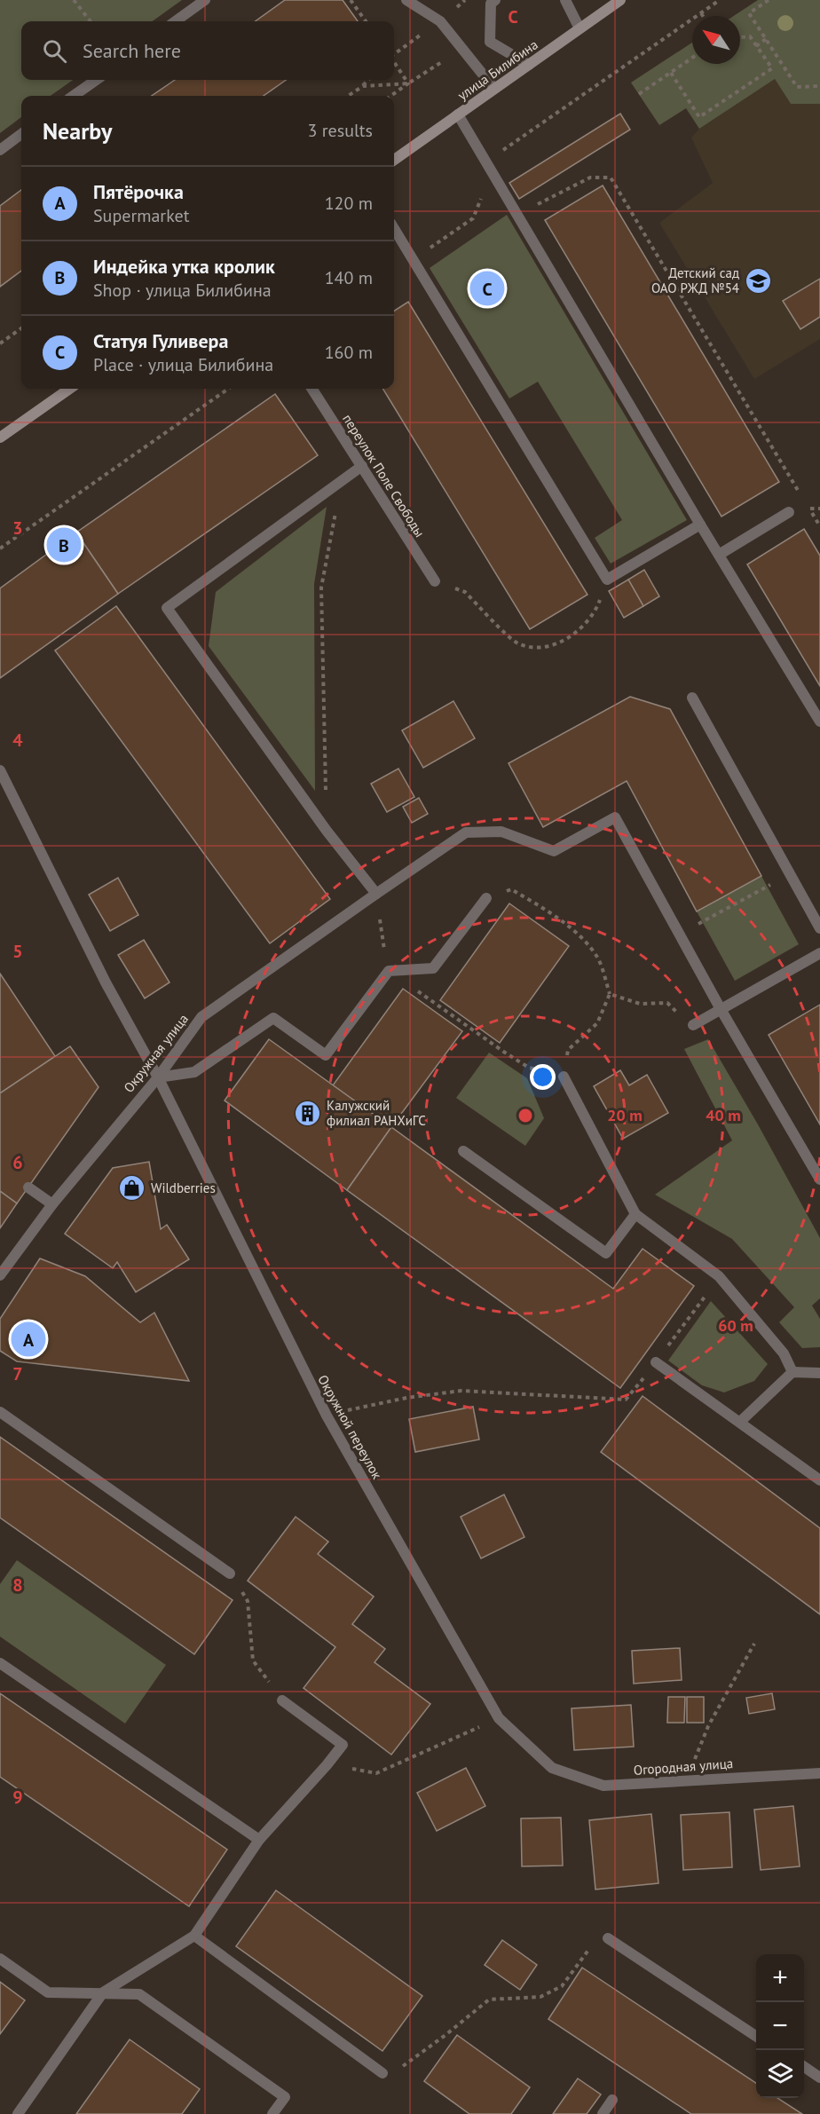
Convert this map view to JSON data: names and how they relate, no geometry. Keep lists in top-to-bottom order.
{
  "streets": {
    "main road": ["улица Билибина"],
    "street": [
      "переулок Поле Свободы",
      "Окружная улица",
      "Окружной переулок",
      "Огородная улица"
    ]
  },
  "crossings": [
    ["Окружная улица", "Окружной переулок"],
    ["Окружной переулок", "Огородная улица"]
  ],
  "places": {
    "school or university": ["Детский сад ОАО РЖД №54"],
    "building": ["Калужский филиал РАНХиГС"],
    "shop": ["Wildberries"]
  },
  "north": "top left",
  "page": {
    "search": "Search here",
    "heading": ["Nearby", "3 results"],
    "list": [
      {
        "mark": "A",
        "name": "Пятёрочка",
        "note": "Supermarket",
        "value": "120 m"
      },
      {
        "mark": "B",
        "name": "Индейка утка кролик",
        "note": "Shop · улица Билибина",
        "value": "140 m"
      },
      {
        "mark": "C",
        "name": "Статуя Гуливера",
        "note": "Place · улица Билибина",
        "value": "160 m"
      }
    ],
    "pins": ["C", "B", "A"],
    "map_buttons": ["+", "−"]
  },
  "grid": {
    "columns": ["C"],
    "rows": [
      "3",
      "4",
      "5",
      "6",
      "7",
      "8",
      "9"
    ]
  },
  "rings": ["20 m", "40 m", "60 m"]
}
